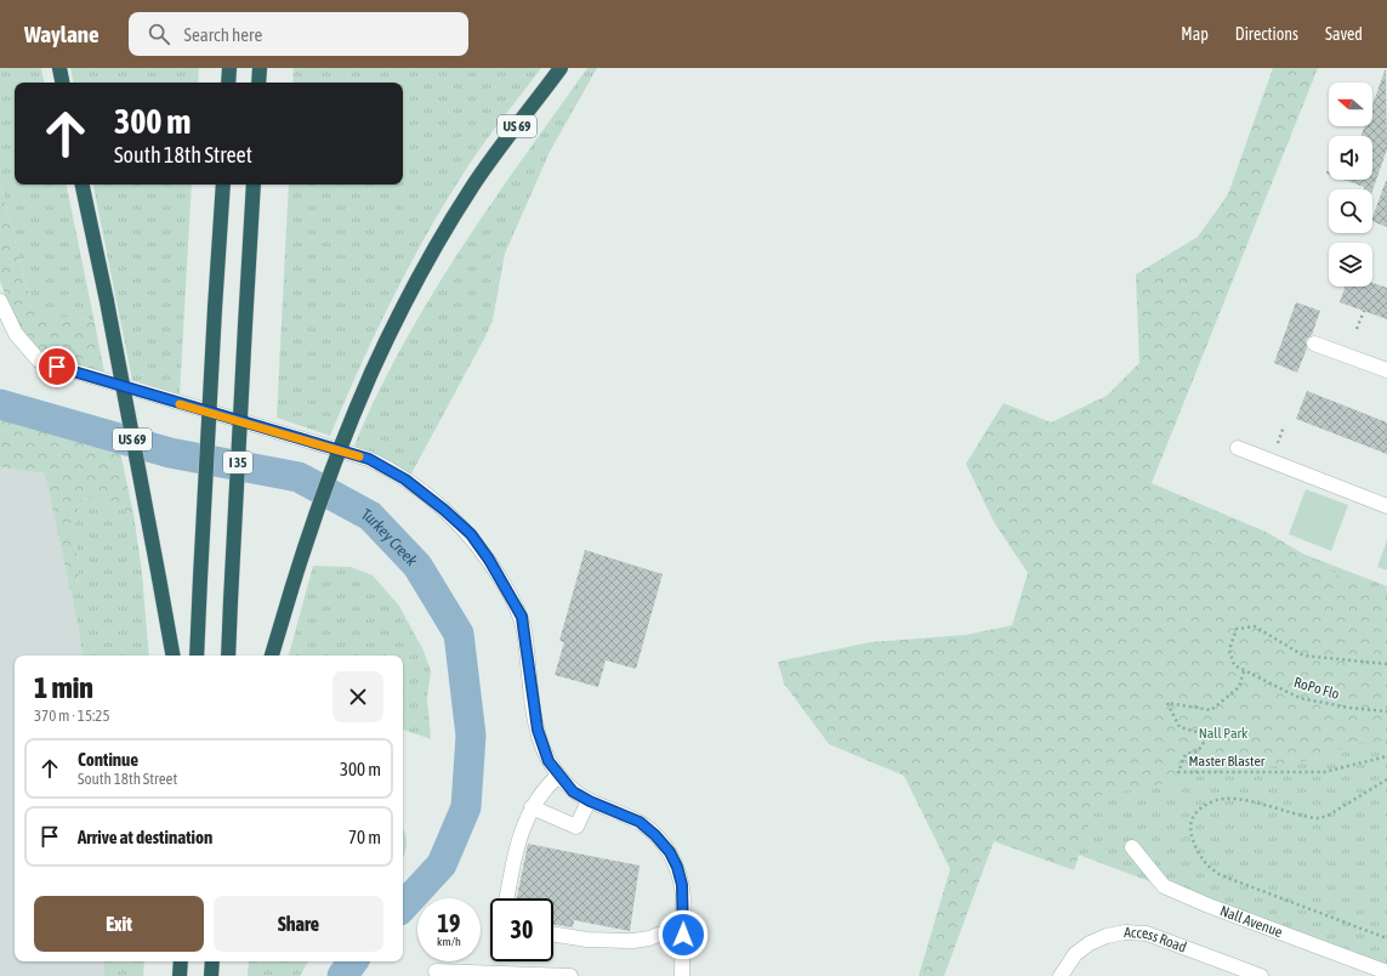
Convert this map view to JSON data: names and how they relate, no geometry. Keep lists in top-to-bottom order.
{
  "streets": {
    "highway": ["US 69", "I 35"],
    "street": ["Nall Avenue", "Access Road"],
    "path": ["RoPo Flo", "Master Blaster"]
  },
  "crossings": [
    ["RoPo Flo", "Master Blaster"]
  ],
  "water": ["Turkey Creek"],
  "parks": ["Nall Park"],
  "north": "left",
  "page": {
    "header": "Waylane",
    "search": "Search here",
    "nav": ["Map", "Directions", "Saved"],
    "turn": ["300 m", "South 18th Street"],
    "heading": ["1 min", "370 m · 15:25"],
    "list": [
      {
        "name": "Continue",
        "note": "South 18th Street",
        "value": "300 m"
      },
      {
        "name": "Arrive at destination",
        "value": "70 m"
      }
    ],
    "buttons": ["Exit", "Share"],
    "speed": "19 km/h",
    "limit": "30"
  }
}
